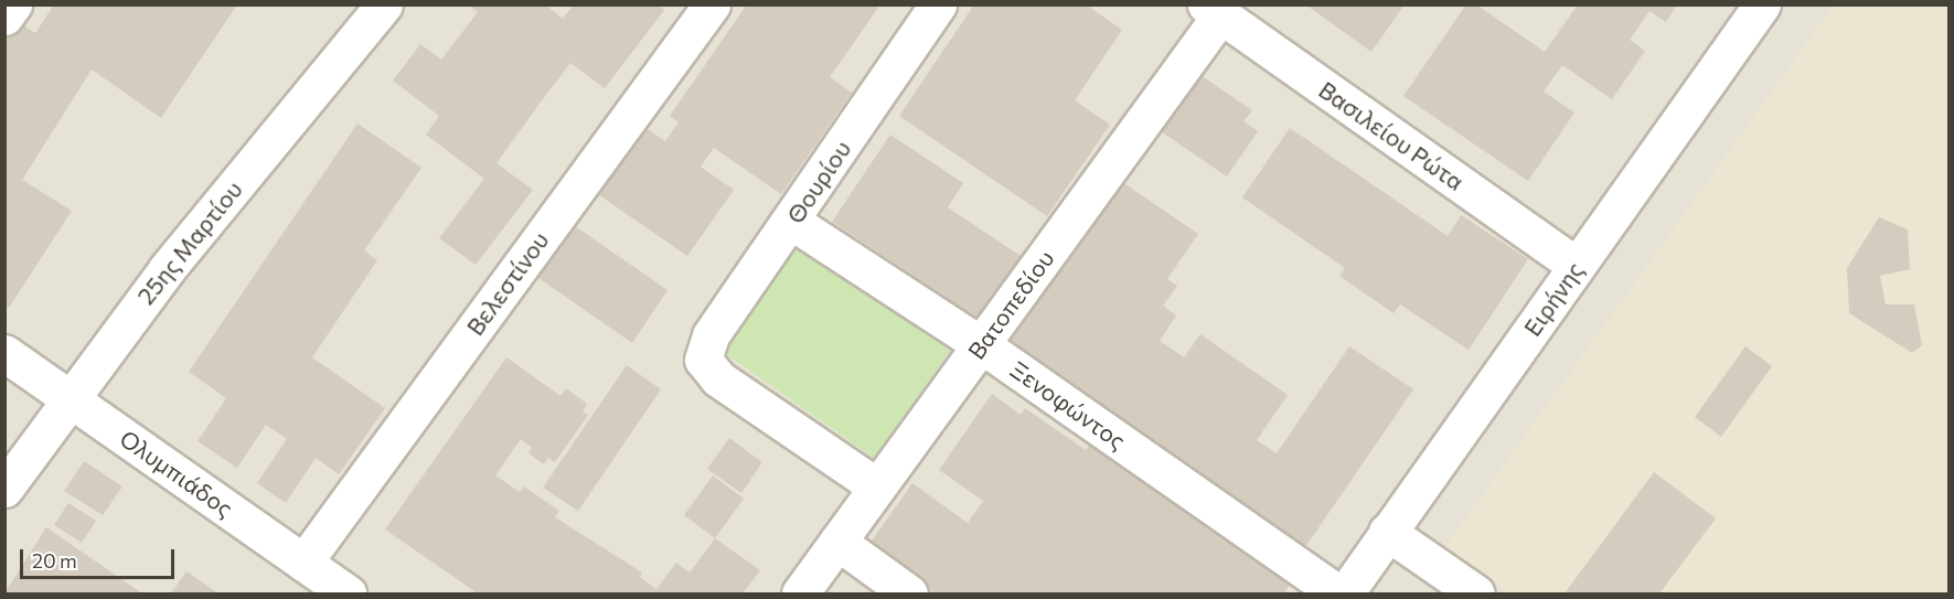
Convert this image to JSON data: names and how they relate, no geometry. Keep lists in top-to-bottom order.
{
  "streets": {
    "street": [
      "Βασιλείου Ρώτα",
      "Θουρίου",
      "25ης Μαρτίου",
      "Βελεστίνου",
      "Ειρήνης",
      "Βατοπεδίου",
      "Ξενοφώντος",
      "Ολυμπιάδος"
    ]
  },
  "crossings": [
    ["Βασιλείου Ρώτα", "Ειρήνης"],
    ["Βασιλείου Ρώτα", "Βατοπεδίου"],
    ["Θουρίου", "Βατοπεδίου"],
    ["Θουρίου", "Ξενοφώντος"],
    ["25ης Μαρτίου", "Ολυμπιάδος"],
    ["Βελεστίνου", "Ολυμπιάδος"],
    ["Βατοπεδίου", "Ξενοφώντος"]
  ],
  "scale_bar": "20 m"
}
